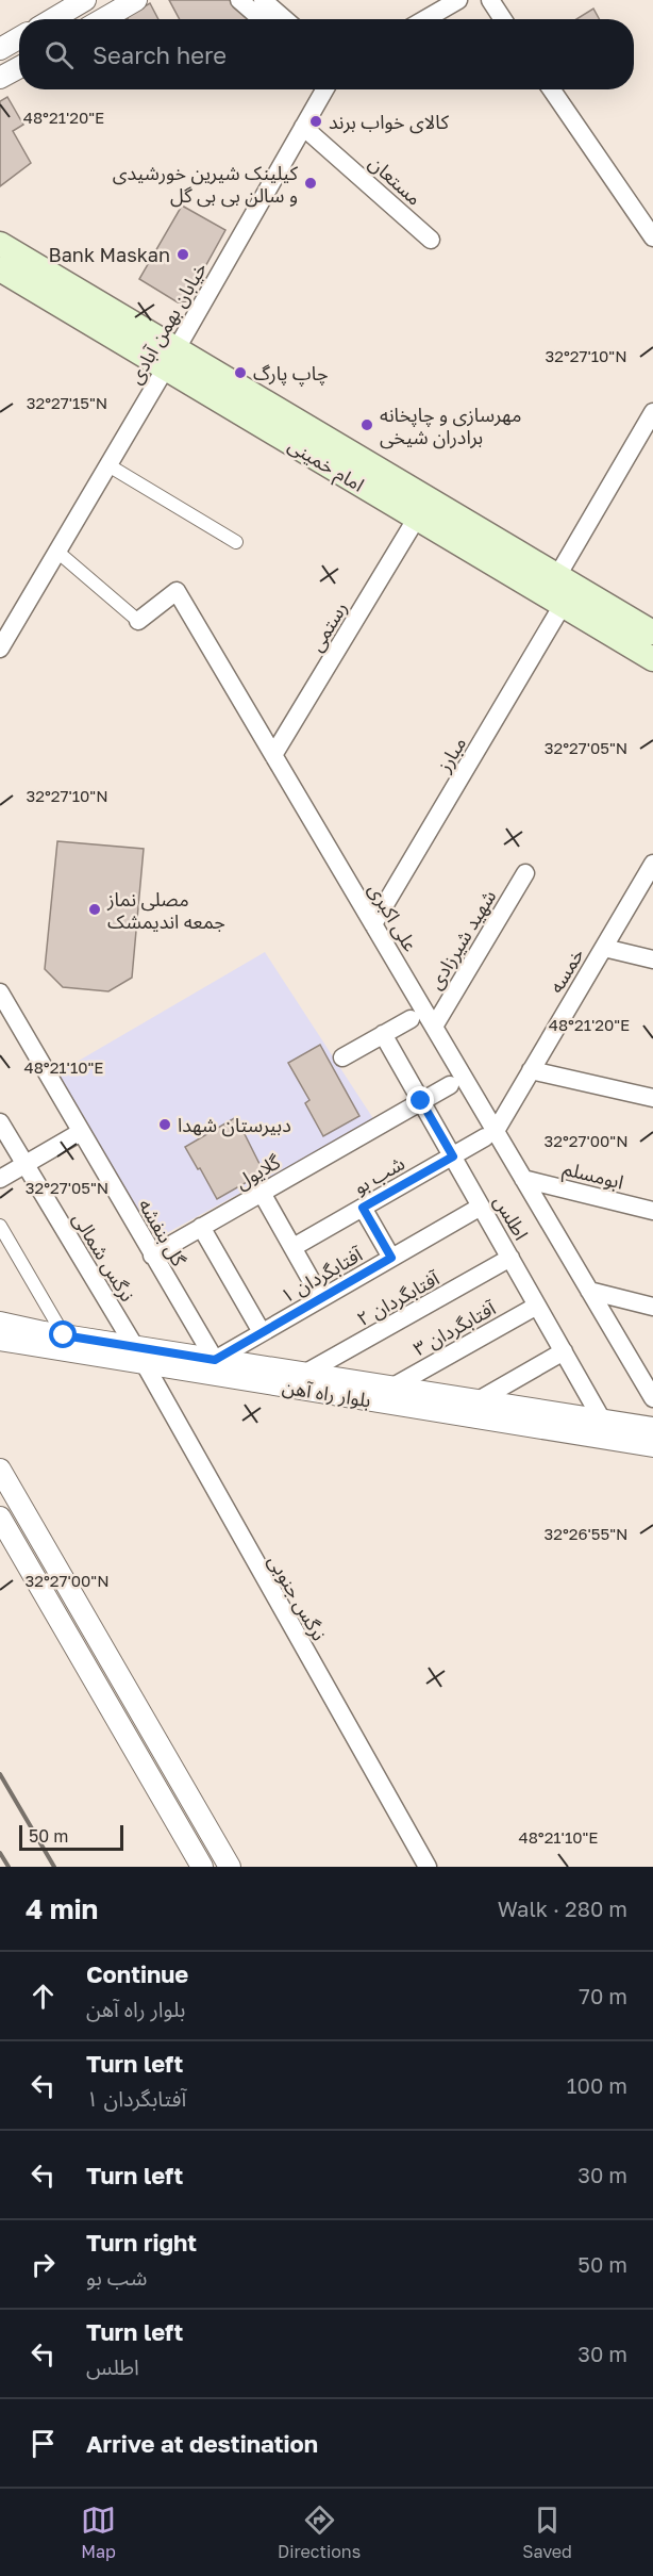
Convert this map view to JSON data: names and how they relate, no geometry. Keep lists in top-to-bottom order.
{
  "streets": {
    "main road": ["امام خمینی"],
    "street": [
      "مستعان",
      "خیابان بهمن آبادی",
      "رستمی",
      "مبارز",
      "علی اکبری",
      "شهید شیرزادی",
      "خمسه",
      "گلایول",
      "شب بو",
      "ابومسلم",
      "اطلس",
      "گل بنفشه",
      "نرگس شمالی",
      "آفتابگردان ۱",
      "آفتابگردان ۲",
      "آفتابگردان ۳",
      "بلوار راه آهن",
      "نرگس جنوبی"
    ]
  },
  "crossings": [
    ["مستعان", "خیابان بهمن آبادی"],
    ["خیابان بهمن آبادی", "امام خمینی"],
    ["خیابان بهمن آبادی", "علی اکبری"],
    ["امام خمینی", "رستمی"],
    ["امام خمینی", "مبارز"],
    ["رستمی", "علی اکبری"],
    ["مبارز", "علی اکبری"],
    ["علی اکبری", "شهید شیرزادی"],
    ["علی اکبری", "خمسه"],
    ["علی اکبری", "شب بو"],
    ["علی اکبری", "ابومسلم"],
    ["خمسه", "شب بو"],
    ["گلایول", "اطلس"],
    ["گلایول", "گل بنفشه"],
    ["شب بو", "اطلس"],
    ["اطلس", "آفتابگردان ۱"],
    ["اطلس", "آفتابگردان ۲"],
    ["اطلس", "آفتابگردان ۳"],
    ["اطلس", "بلوار راه آهن"],
    ["گل بنفشه", "آفتابگردان ۱"],
    ["گل بنفشه", "بلوار راه آهن"],
    ["نرگس شمالی", "بلوار راه آهن"],
    ["نرگس شمالی", "نرگس جنوبی"],
    ["آفتابگردان ۱", "بلوار راه آهن"],
    ["آفتابگردان ۲", "بلوار راه آهن"],
    ["آفتابگردان ۳", "بلوار راه آهن"],
    ["بلوار راه آهن", "نرگس جنوبی"]
  ],
  "places": [
    "کالای خواب برند",
    "کیلینک شیرین خورشیدی و سالن بی بی گل",
    "Bank Maskan",
    "چاپ پارگ",
    "مهرسازی و چاپخانه برادران شیخی",
    "مصلی نماز جمعه اندیمشک",
    "دبیرستان شهدا"
  ],
  "scale_bar": "50 m",
  "page": {
    "search": "Search here",
    "scale": "50 m",
    "heading": ["4 min", "Walk · 280 m"],
    "list": [
      ["Continue", "بلوار راه آهن", "70 m"],
      ["Turn left", "آفتابگردان ۱", "100 m"],
      ["Turn left", "30 m"],
      ["Turn right", "شب بو", "50 m"],
      ["Turn left", "اطلس", "30 m"],
      "Arrive at destination"
    ],
    "nav": ["Map", "Directions", "Saved"]
  },
  "coordinates": [
    "48°21'20\"E",
    "32°27'10\"N",
    "32°27'15\"N",
    "32°27'05\"N",
    "48°21'10\"E",
    "32°27'00\"N",
    "32°26'55\"N"
  ]
}
